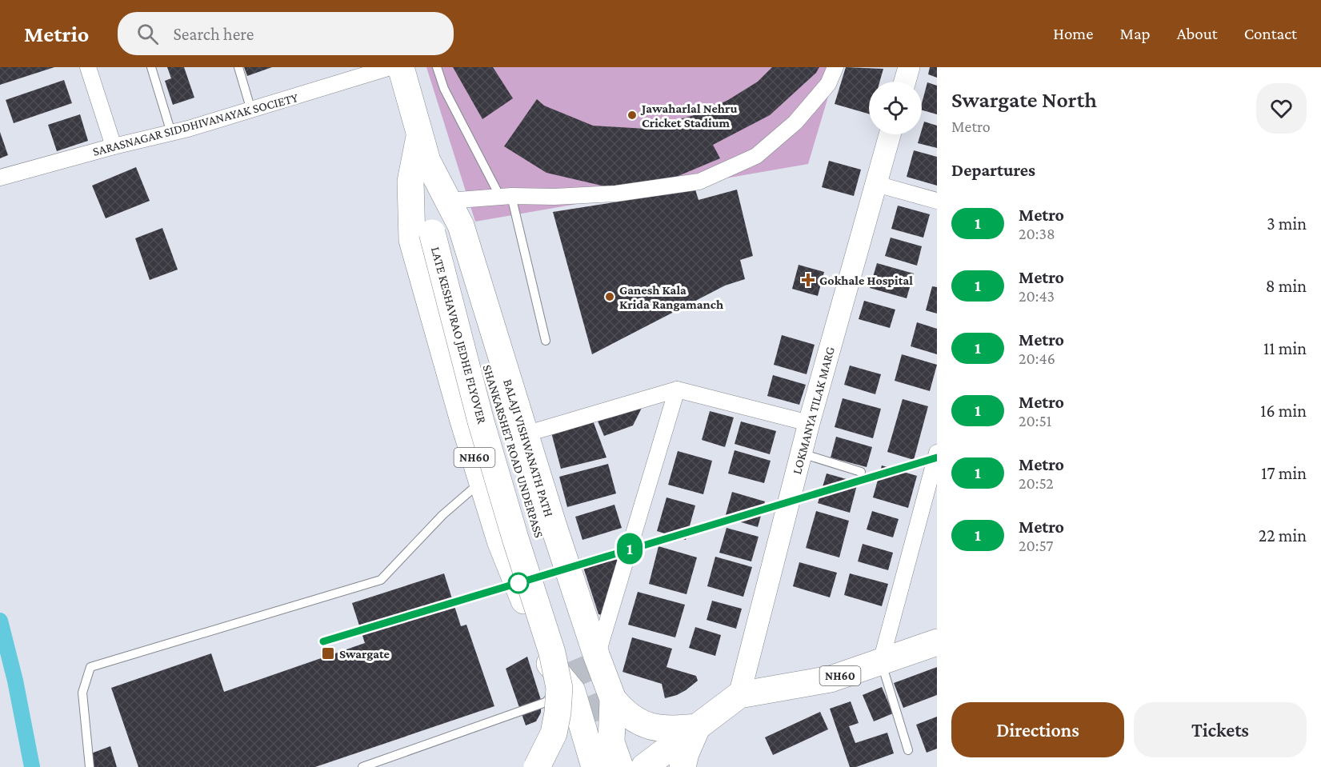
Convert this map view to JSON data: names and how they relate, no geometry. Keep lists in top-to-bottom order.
{
  "streets": {
    "highway": [
      "LATE KESHAVRAO JEDHE FLYOVER",
      "BALAJI VISHWANATH PATH",
      "SHANKARSHET ROAD UNDERPASS",
      "NH60"
    ],
    "main road": ["LOKMANYA TILAK MARG"],
    "street": ["SARASNAGAR SIDDHIVANAYAK SOCIETY"]
  },
  "crossings": [
    ["LATE KESHAVRAO JEDHE FLYOVER", "BALAJI VISHWANATH PATH"],
    ["LOKMANYA TILAK MARG", "NH60"],
    ["BALAJI VISHWANATH PATH", "SHANKARSHET ROAD UNDERPASS"],
    ["BALAJI VISHWANATH PATH", "NH60"]
  ],
  "places": {
    "other": ["Jawaharlal Nehru Cricket Stadium", "Ganesh Kala Krida Rangamanch"],
    "health": ["Gokhale Hospital"],
    "transit": ["Swargate"]
  },
  "lines": ["metro line 1"],
  "page": {
    "header": "Metrio",
    "search": "Search here",
    "nav": [
      "Home",
      "Map",
      "About",
      "Contact"
    ],
    "on_map": "1",
    "heading": [
      ["Swargate North", "Metro"],
      "Departures"
    ],
    "list": [
      {
        "mark": "1",
        "name": "Metro",
        "note": "20:38",
        "value": "3 min"
      },
      {
        "mark": "1",
        "name": "Metro",
        "note": "20:43",
        "value": "8 min"
      },
      {
        "mark": "1",
        "name": "Metro",
        "note": "20:46",
        "value": "11 min"
      },
      {
        "mark": "1",
        "name": "Metro",
        "note": "20:51",
        "value": "16 min"
      },
      {
        "mark": "1",
        "name": "Metro",
        "note": "20:52",
        "value": "17 min"
      },
      {
        "mark": "1",
        "name": "Metro",
        "note": "20:57",
        "value": "22 min"
      }
    ],
    "buttons": ["Directions", "Tickets"]
  }
}
